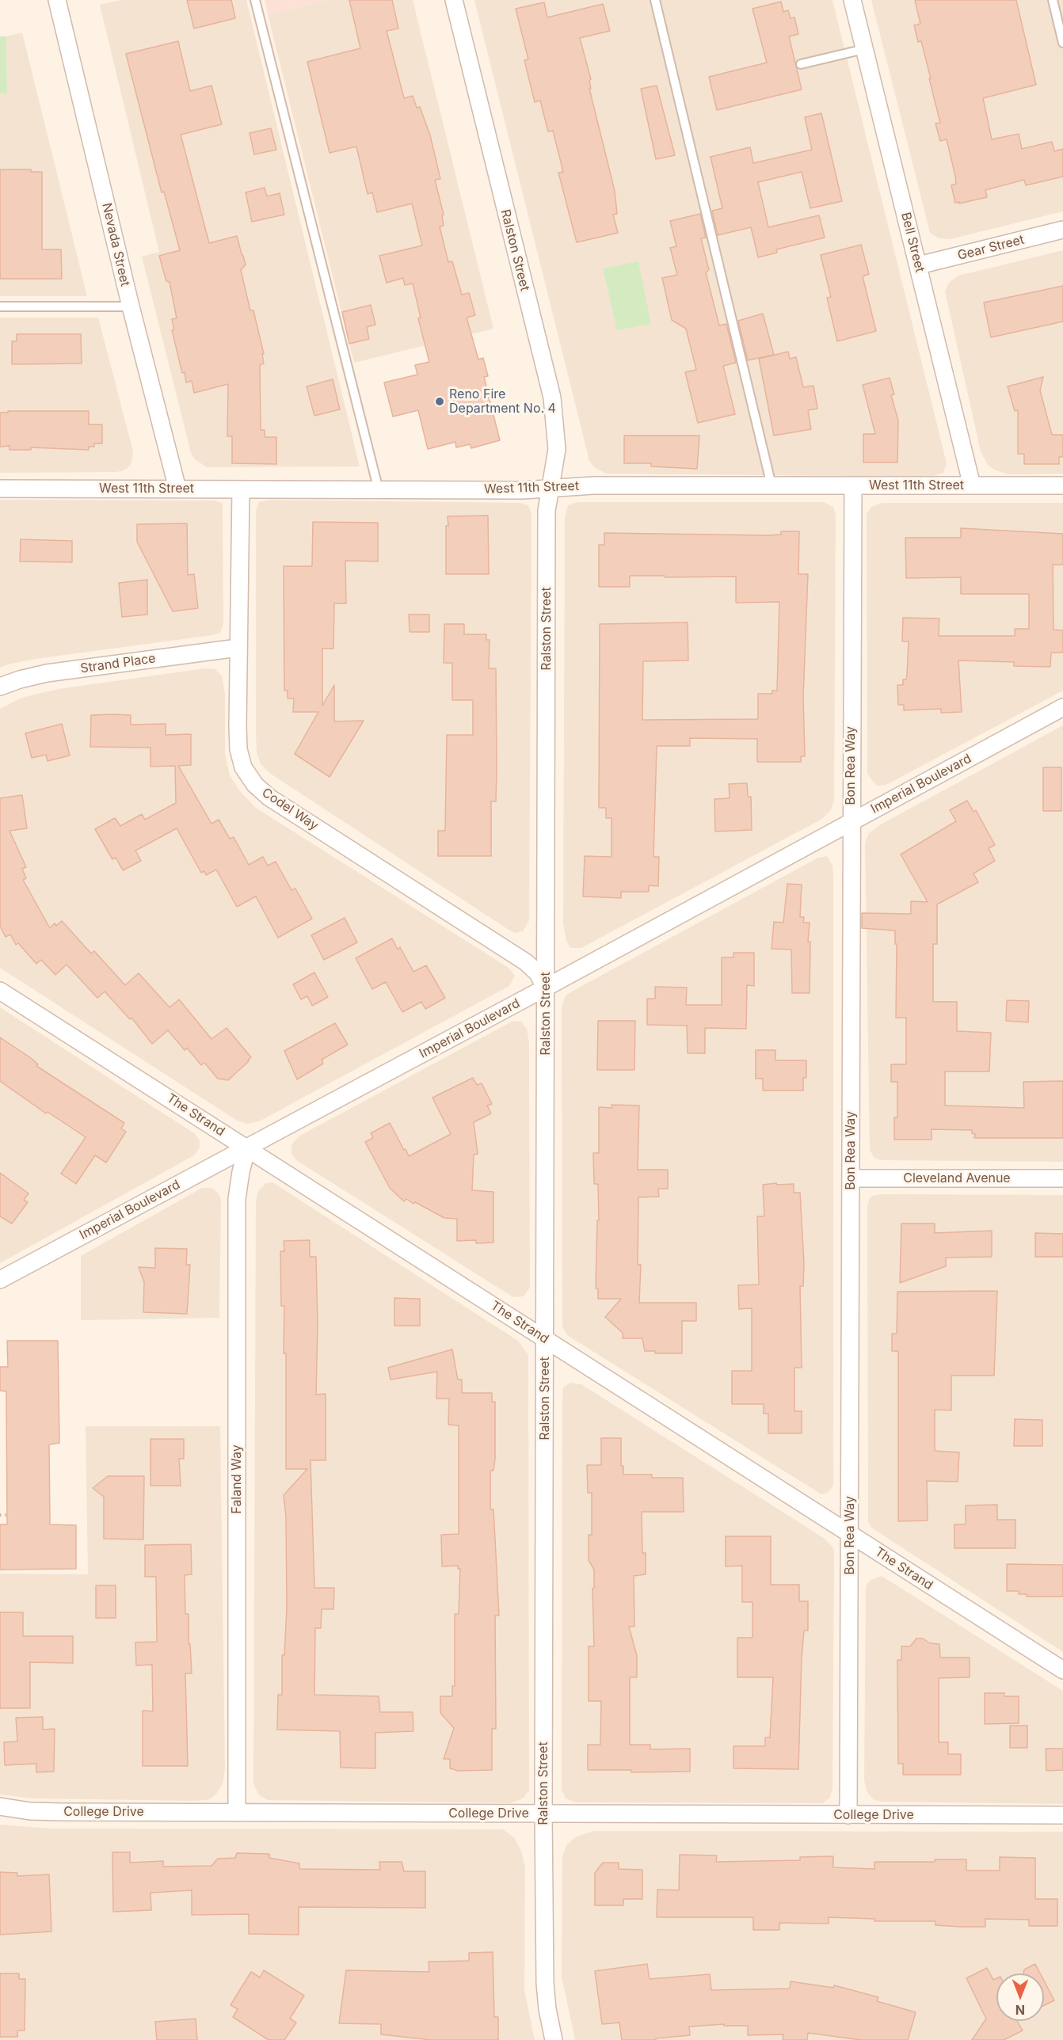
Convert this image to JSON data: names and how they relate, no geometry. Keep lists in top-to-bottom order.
{
  "streets": {
    "street": [
      "Bell Street",
      "Nevada Street",
      "Gear Street",
      "Ralston Street",
      "West 11th Street",
      "Strand Place",
      "Bon Rea Way",
      "Imperial Boulevard",
      "Codel Way",
      "The Strand",
      "Cleveland Avenue",
      "Faland Way",
      "College Drive"
    ]
  },
  "crossings": [
    ["Bell Street", "Gear Street"],
    ["Bell Street", "West 11th Street"],
    ["Nevada Street", "West 11th Street"],
    ["Ralston Street", "West 11th Street"],
    ["Ralston Street", "Imperial Boulevard"],
    ["Ralston Street", "Codel Way"],
    ["Ralston Street", "The Strand"],
    ["Ralston Street", "College Drive"],
    ["West 11th Street", "Bon Rea Way"],
    ["West 11th Street", "Codel Way"],
    ["Strand Place", "Codel Way"],
    ["Bon Rea Way", "Imperial Boulevard"],
    ["Bon Rea Way", "The Strand"],
    ["Bon Rea Way", "Cleveland Avenue"],
    ["Bon Rea Way", "College Drive"],
    ["Imperial Boulevard", "Codel Way"],
    ["Imperial Boulevard", "The Strand"],
    ["Imperial Boulevard", "Faland Way"],
    ["The Strand", "Faland Way"],
    ["Faland Way", "College Drive"]
  ],
  "places": ["Reno Fire Department No. 4"],
  "north": "bottom"
}
